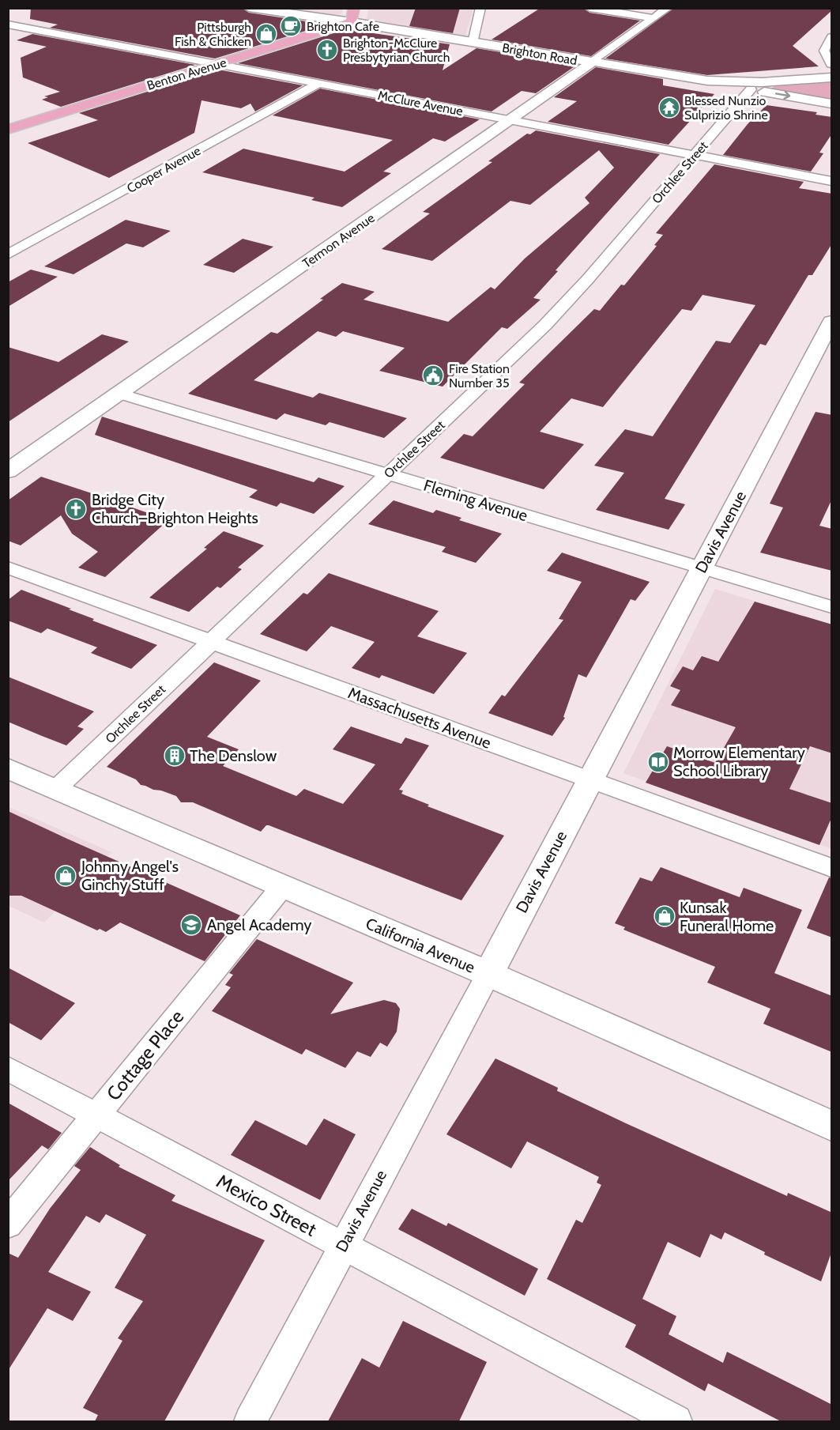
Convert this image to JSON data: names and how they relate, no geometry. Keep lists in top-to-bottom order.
{
  "streets": {
    "main road": ["Benton Avenue"],
    "street": [
      "Brighton Road",
      "McClure Avenue",
      "Cooper Avenue",
      "Orchlee Street",
      "Termon Avenue",
      "Fleming Avenue",
      "Davis Avenue",
      "Massachusetts Avenue",
      "California Avenue",
      "Cottage Place",
      "Mexico Street"
    ]
  },
  "crossings": [
    ["Brighton Road", "Benton Avenue"],
    ["Brighton Road", "Orchlee Street"],
    ["Brighton Road", "Termon Avenue"],
    ["Benton Avenue", "McClure Avenue"],
    ["McClure Avenue", "Cooper Avenue"],
    ["McClure Avenue", "Orchlee Street"],
    ["McClure Avenue", "Termon Avenue"],
    ["Orchlee Street", "Fleming Avenue"],
    ["Orchlee Street", "Massachusetts Avenue"],
    ["Orchlee Street", "California Avenue"],
    ["Termon Avenue", "Fleming Avenue"],
    ["Fleming Avenue", "Davis Avenue"],
    ["Davis Avenue", "Massachusetts Avenue"],
    ["Davis Avenue", "California Avenue"],
    ["Davis Avenue", "Mexico Street"],
    ["California Avenue", "Cottage Place"],
    ["Cottage Place", "Mexico Street"]
  ],
  "places": {
    "cafe": ["Brighton Cafe"],
    "shop": ["Pittsburgh Fish & Chicken", "Johnny Angel's Ginchy Stuff", "Kunsak Funeral Home"],
    "church": ["Brighton-McClure Presbytyrian Church", "Bridge City Church–Brighton Heights"],
    "temple": ["Blessed Nunzio Sulprizio Shrine"],
    "public building": ["Fire Station Number 35"],
    "building": ["The Denslow"],
    "library": ["Morrow Elementary School Library"],
    "school or university": ["Angel Academy"]
  }
}
